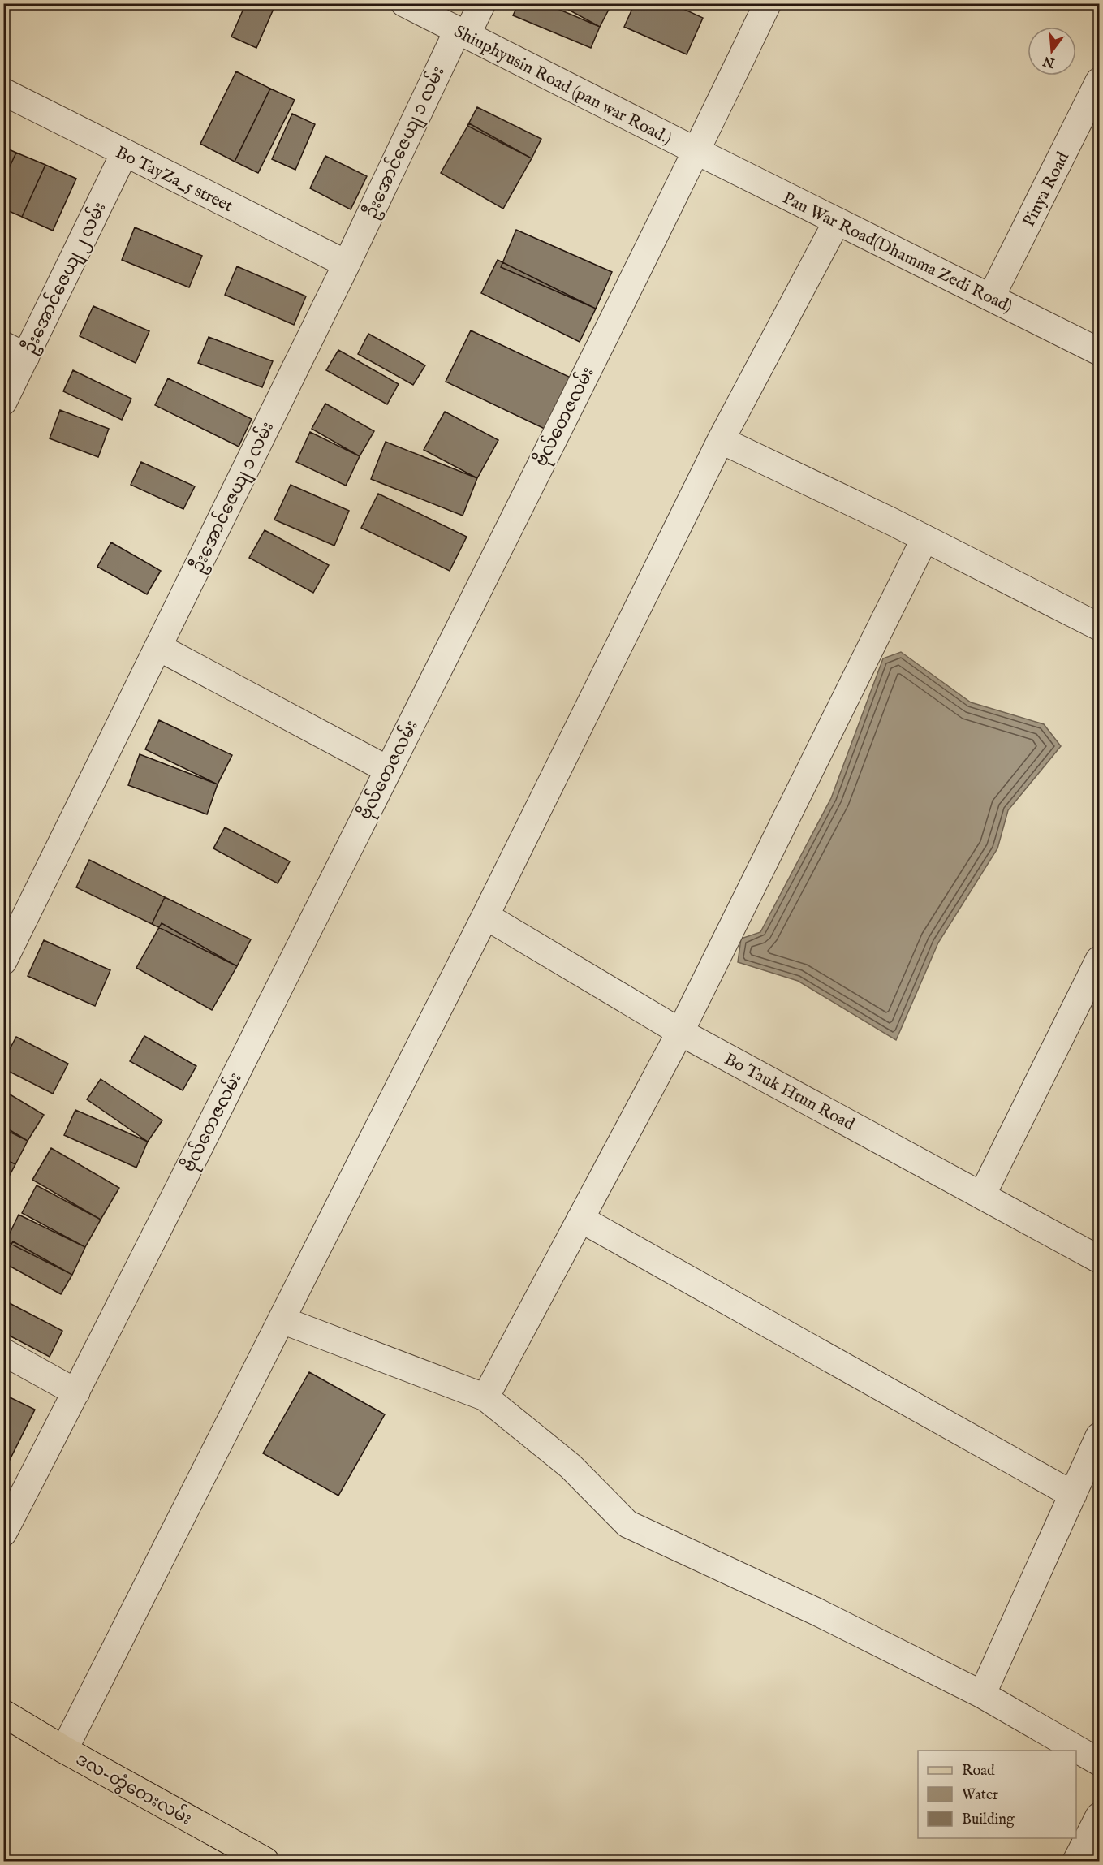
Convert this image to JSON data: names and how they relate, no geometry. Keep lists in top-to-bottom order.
{
  "streets": {
    "main road": ["ဒလ-တွံတေးလမ်း"],
    "street": [
      "Shinphyusin Road (pan war Road.)",
      "ဦးအောင်ဇေယျ ၁ လမ်း",
      "Bo TayZa_5 street",
      "Pinya Road",
      "Pan War Road(Dhamma Zedi Road)",
      "ဦးအောင်ဇေယျ ၂ လမ်း",
      "ဗိုလ်တေဇလမ်း",
      "Bo Tauk Htun Road"
    ]
  },
  "crossings": [
    ["Shinphyusin Road (pan war Road.)", "ဦးအောင်ဇေယျ ၁ လမ်း"],
    ["Shinphyusin Road (pan war Road.)", "Pan War Road(Dhamma Zedi Road)"],
    ["Shinphyusin Road (pan war Road.)", "ဗိုလ်တေဇလမ်း"],
    ["ဦးအောင်ဇေယျ ၁ လမ်း", "Bo TayZa_5 street"],
    ["Bo TayZa_5 street", "ဦးအောင်ဇေယျ ၂ လမ်း"],
    ["Pinya Road", "Pan War Road(Dhamma Zedi Road)"],
    ["Pan War Road(Dhamma Zedi Road)", "ဗိုလ်တေဇလမ်း"]
  ],
  "legend": ["Road", "Water", "Building"],
  "north": "bottom"
}
